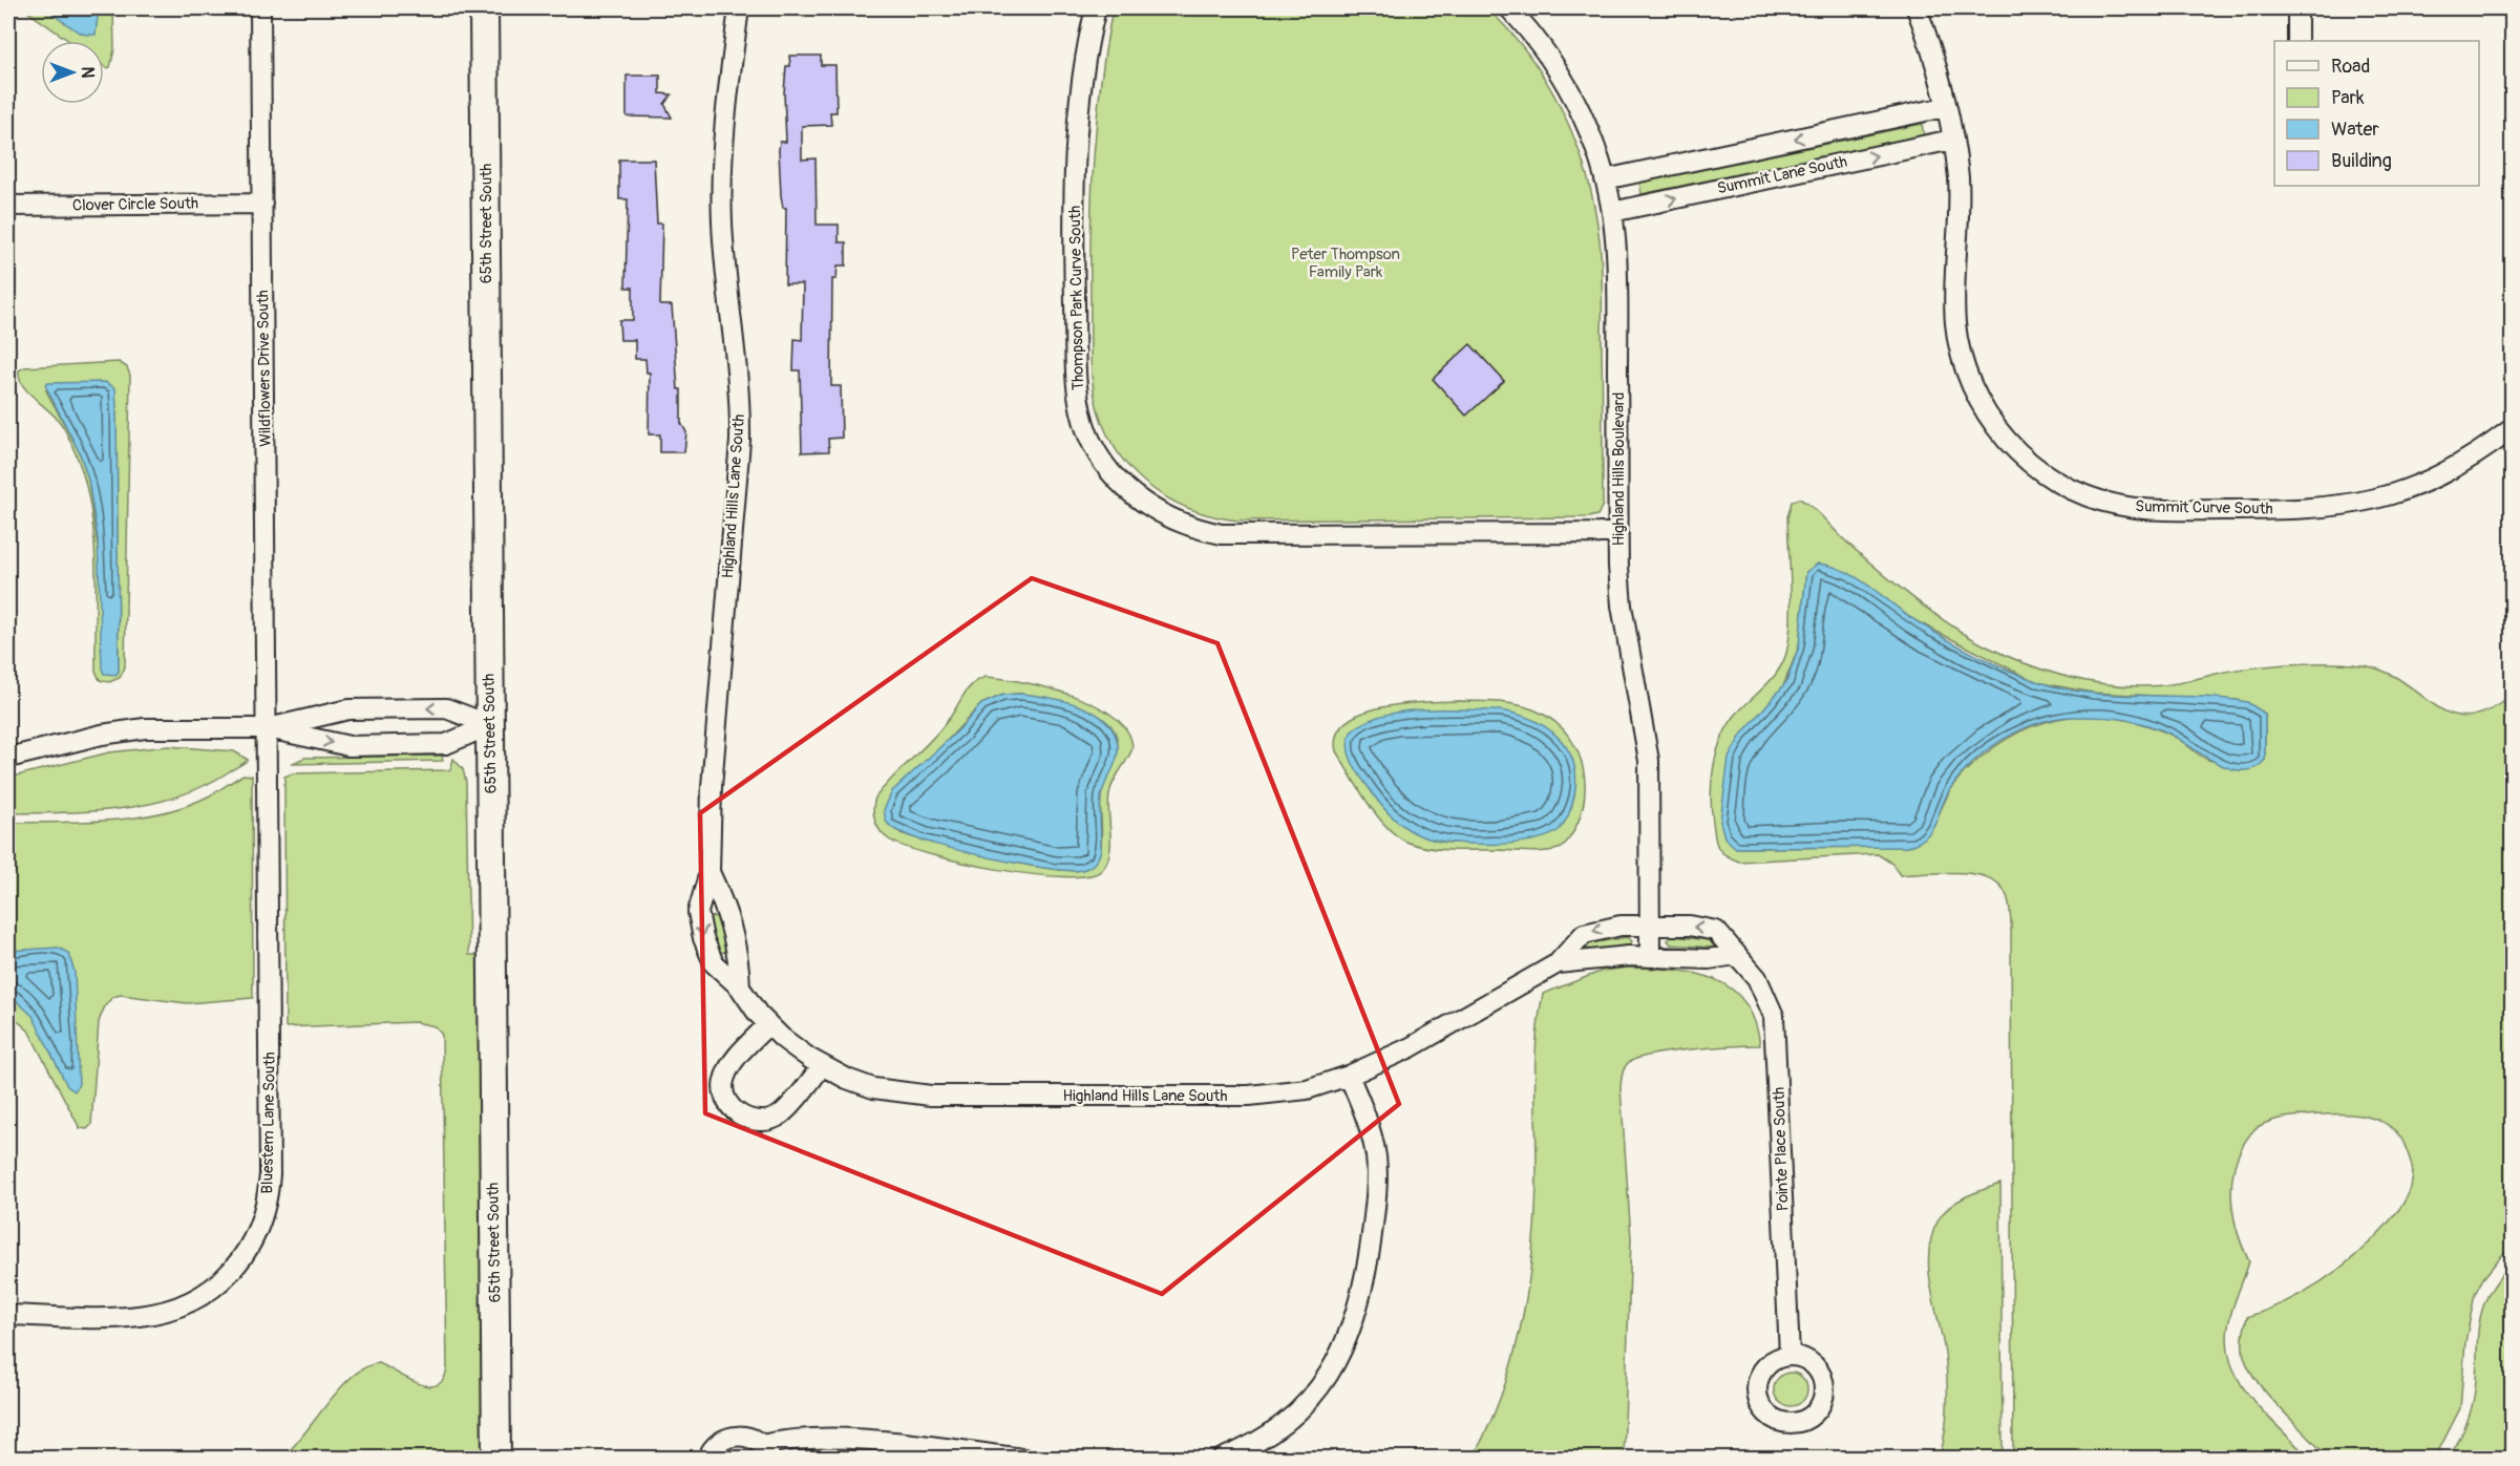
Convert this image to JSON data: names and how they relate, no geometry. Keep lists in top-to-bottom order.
{
  "streets": {
    "street": [
      "Summit Lane South",
      "Clover Circle South",
      "65th Street South",
      "Thompson Park Curve South",
      "Wildflowers Drive South",
      "Highland Hills Boulevard",
      "Highland Hills Lane South",
      "Summit Curve South",
      "Bluestem Lane South",
      "Pointe Place South"
    ]
  },
  "crossings": [
    ["Summit Lane South", "Highland Hills Boulevard"],
    ["Summit Lane South", "Summit Curve South"],
    ["Clover Circle South", "Wildflowers Drive South"],
    ["Thompson Park Curve South", "Highland Hills Boulevard"],
    ["Wildflowers Drive South", "Bluestem Lane South"],
    ["Highland Hills Boulevard", "Highland Hills Lane South"],
    ["Highland Hills Boulevard", "Pointe Place South"],
    ["Highland Hills Lane South", "Pointe Place South"]
  ],
  "parks": ["Peter Thompson Family Park"],
  "legend": [
    "Road",
    "Park",
    "Water",
    "Building"
  ],
  "north": "right"
}
